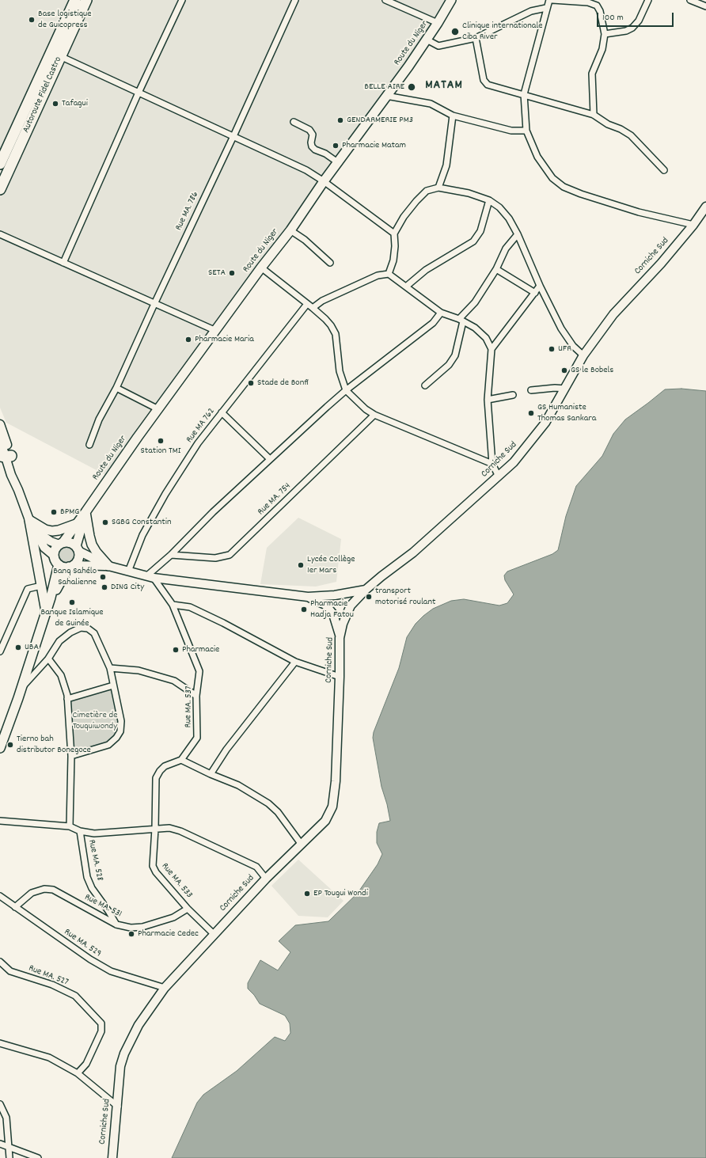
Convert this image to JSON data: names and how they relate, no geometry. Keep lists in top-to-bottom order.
{
  "streets": {
    "highway": ["Autoroute Fidel Castro"],
    "main road": ["Route du Niger", "Corniche Sud"],
    "street": [
      "Rue MA. 786",
      "Rue MA 762",
      "Rue MA. 754",
      "Rue MA. 537",
      "Rue MA. 528",
      "Rue MA. 533",
      "Rue MA. 531",
      "Rue MA. 529",
      "Rue MA. 527"
    ]
  },
  "crossings": [
    ["Corniche Sud", "Rue MA. 533"],
    ["Corniche Sud", "Rue MA. 529"],
    ["Rue MA. 528", "Rue MA. 531"],
    ["Rue MA. 533", "Rue MA. 531"],
    ["Rue MA. 531", "Rue MA. 529"]
  ],
  "districts": ["MATAM"],
  "parks": ["Cimetière de Touquiwondy"],
  "places": [
    "Base logistique de Guicopress",
    "Clinique internationale Ciba River",
    "BELLE AIRE",
    "Tafagui",
    "GENDARMERIE PM3",
    "Pharmacie Matam",
    "SETA",
    "Pharmacie Maria",
    "UFR",
    "GS le Bobels",
    "Stade de Bonfi",
    "GS Humaniste Thomas Sankara",
    "Station TMI",
    "BPMG",
    "SGBG Constantin",
    "Lycée Collège 1er Mars",
    "Banq Sahélo Sahalienne",
    "DING City",
    "transport motorisé roulant",
    "Banque Islamique de Guinée",
    "Pharmacie Hadja Fatou",
    "UBA",
    "Pharmacie",
    "Tierno bah distributor Bonegoce",
    "EP Tougui Wondi",
    "Pharmacie Cedec"
  ],
  "scale_bar": "100 m"
}
